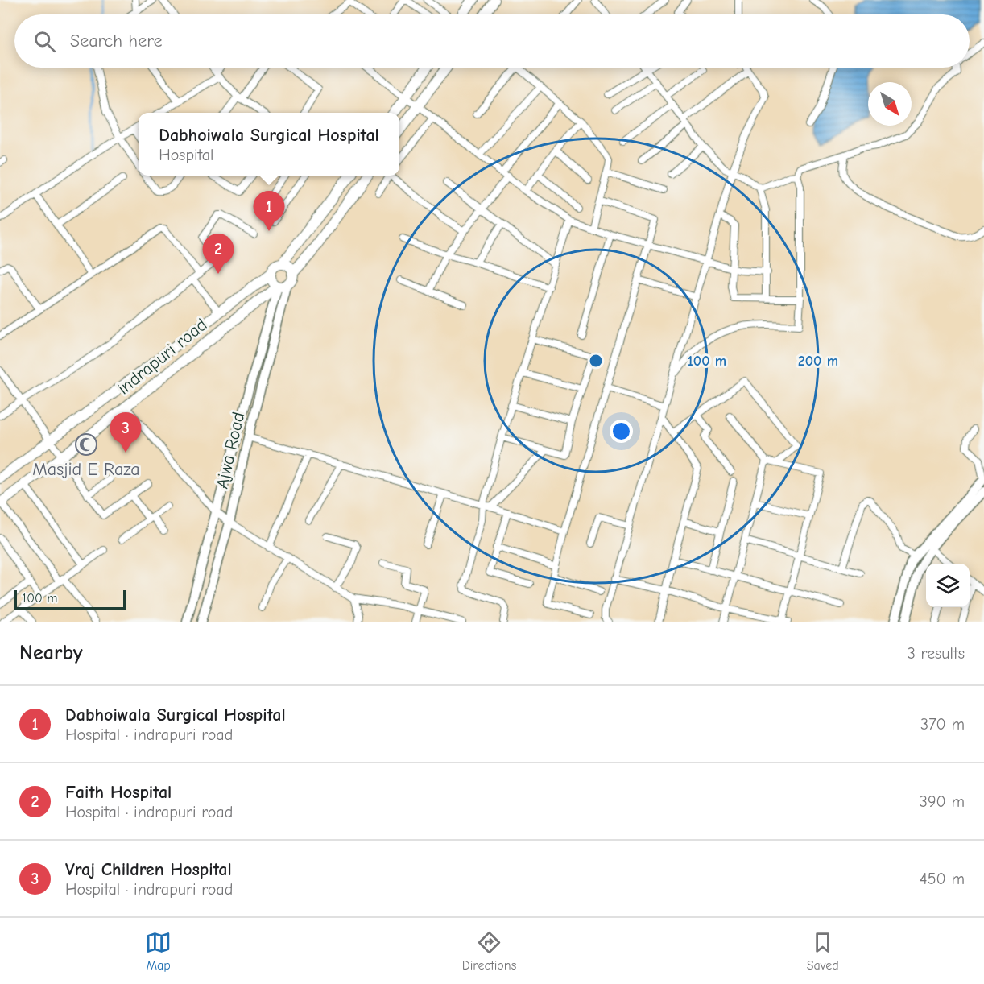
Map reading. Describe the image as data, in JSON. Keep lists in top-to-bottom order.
{
  "streets": {
    "main road": ["indrapuri road", "Ajwa Road"]
  },
  "crossings": [
    ["indrapuri road", "Ajwa Road"]
  ],
  "places": {
    "mosque": ["Masjid E Raza"]
  },
  "scale_bar": "100 m",
  "north": "bottom right",
  "page": {
    "search": "Search here",
    "popup": ["Dabhoiwala Surgical Hospital", "Hospital"],
    "pins": ["1", "2", "3"],
    "scale": "100 m",
    "heading": ["Nearby", "3 results"],
    "list": [
      {
        "mark": "1",
        "name": "Dabhoiwala Surgical Hospital",
        "note": "Hospital · indrapuri road",
        "value": "370 m"
      },
      {
        "mark": "2",
        "name": "Faith Hospital",
        "note": "Hospital · indrapuri road",
        "value": "390 m"
      },
      {
        "mark": "3",
        "name": "Vraj Children Hospital",
        "note": "Hospital · indrapuri road",
        "value": "450 m"
      }
    ],
    "nav": ["Map", "Directions", "Saved"]
  },
  "rings": ["100 m", "200 m"]
}
